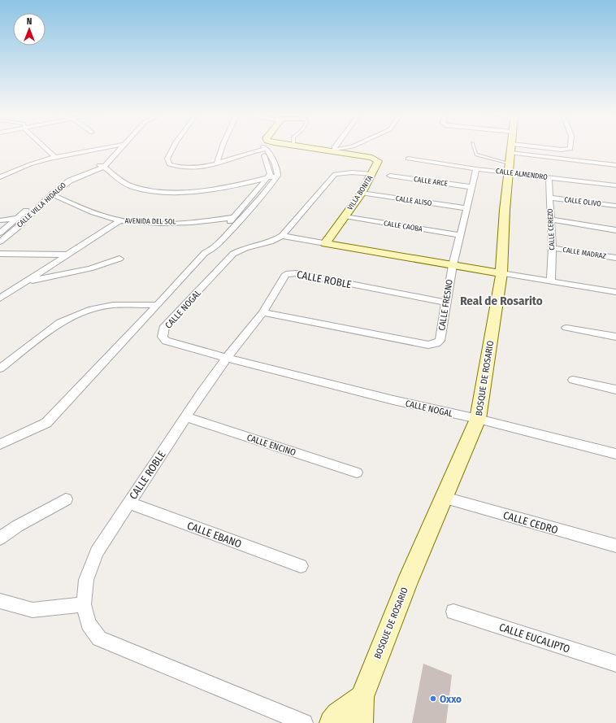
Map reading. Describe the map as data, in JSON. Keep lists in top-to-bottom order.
{
  "streets": {
    "main road": ["VILLA BONITA", "BOSQUE DE ROSARIO"],
    "street": [
      "CALLE ALMENDRO",
      "CALLE ARCE",
      "CALLE ALISO",
      "CALLE OLIVO",
      "CALLE VILLA HIDALGO",
      "AVENIDA DEL SOL",
      "CALLE CAOBA",
      "CALLE CEREZO",
      "CALLE MADRAZ",
      "CALLE ROBLE",
      "CALLE FRESNO",
      "CALLE NOGAL",
      "CALLE ENCINO",
      "CALLE CEDRO",
      "CALLE EBANO",
      "CALLE EUCALIPTO"
    ]
  },
  "crossings": [
    ["CALLE ALMENDRO", "CALLE CEREZO"],
    ["CALLE ALMENDRO", "CALLE FRESNO"],
    ["CALLE ARCE", "CALLE FRESNO"],
    ["VILLA BONITA", "CALLE ALISO"],
    ["VILLA BONITA", "CALLE CAOBA"],
    ["CALLE ALISO", "CALLE FRESNO"],
    ["CALLE OLIVO", "CALLE CEREZO"],
    ["CALLE VILLA HIDALGO", "AVENIDA DEL SOL"],
    ["CALLE CAOBA", "CALLE FRESNO"],
    ["CALLE CEREZO", "CALLE MADRAZ"],
    ["CALLE ROBLE", "CALLE FRESNO"],
    ["CALLE ROBLE", "CALLE NOGAL"],
    ["CALLE ROBLE", "CALLE ENCINO"],
    ["CALLE ROBLE", "CALLE EBANO"],
    ["CALLE NOGAL", "BOSQUE DE ROSARIO"],
    ["BOSQUE DE ROSARIO", "CALLE CEDRO"]
  ],
  "districts": ["Real de Rosarito"],
  "places": ["Oxxo"],
  "north": "top"
}
